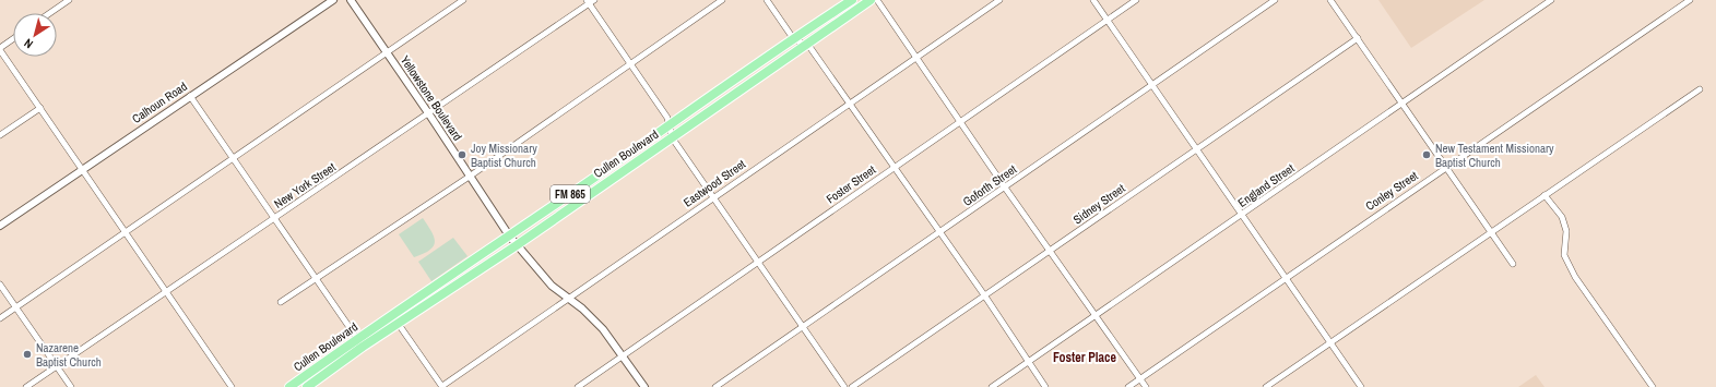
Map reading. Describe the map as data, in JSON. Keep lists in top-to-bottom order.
{
  "streets": {
    "main road": ["Cullen Boulevard", "FM 865"],
    "street": [
      "Yellowstone Boulevard",
      "Calhoun Road",
      "Eastwood Street",
      "Foster Street",
      "New York Street",
      "Goforth Street",
      "England Street",
      "Conley Street",
      "Sidney Street"
    ]
  },
  "crossings": [
    ["Yellowstone Boulevard", "Cullen Boulevard"],
    ["Yellowstone Boulevard", "Eastwood Street"],
    ["Yellowstone Boulevard", "Foster Street"],
    ["Yellowstone Boulevard", "New York Street"]
  ],
  "districts": ["Foster Place"],
  "places": ["Joy Missionary Baptist Church", "New Testament Missionary Baptist Church", "Nazarene Baptist Church"],
  "north": "bottom left"
}
